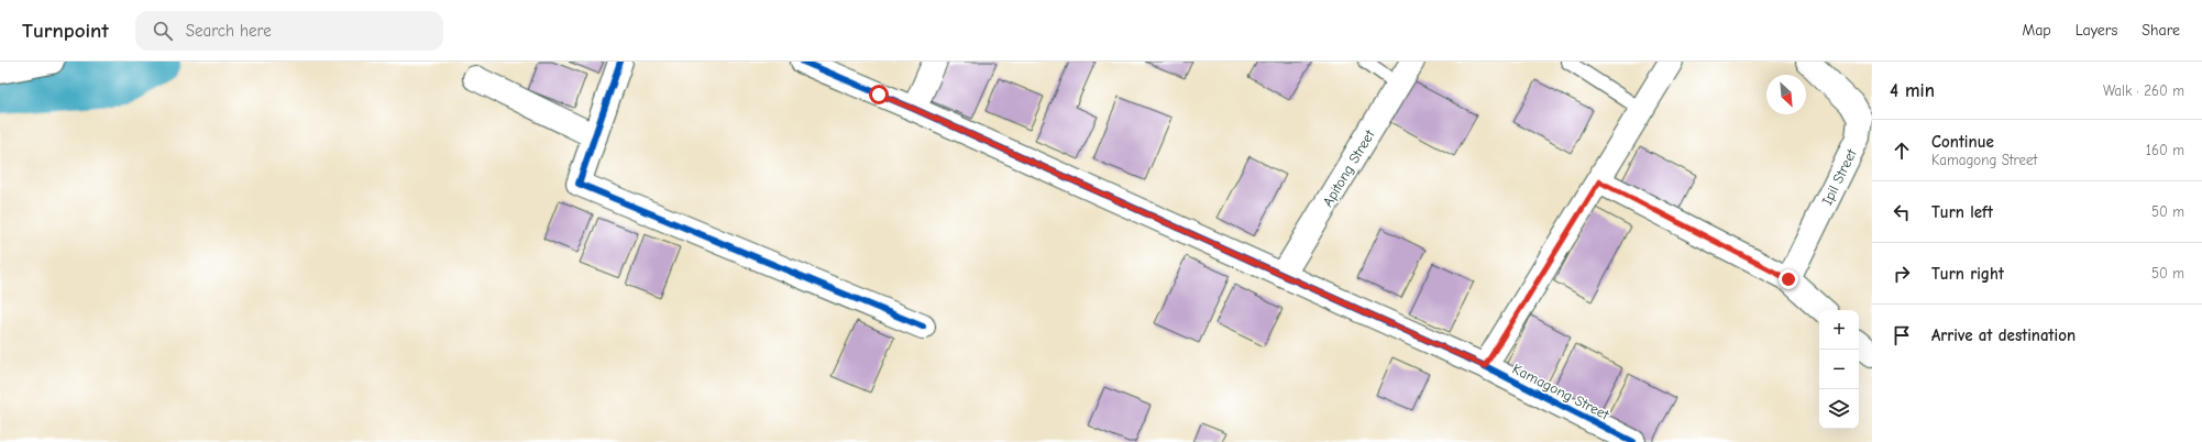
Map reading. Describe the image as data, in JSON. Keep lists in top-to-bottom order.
{
  "streets": {
    "street": ["Apitong Street", "Ipil Street", "Kamagong Street"]
  },
  "crossings": [
    ["Apitong Street", "Kamagong Street"]
  ],
  "north": "bottom right",
  "page": {
    "header": "Turnpoint",
    "search": "Search here",
    "nav": ["Map", "Layers", "Share"],
    "heading": ["4 min", "Walk · 260 m"],
    "list": [
      ["Continue", "Kamagong Street", "160 m"],
      ["Turn left", "50 m"],
      ["Turn right", "50 m"],
      "Arrive at destination"
    ],
    "map_buttons": ["+", "−"]
  }
}
